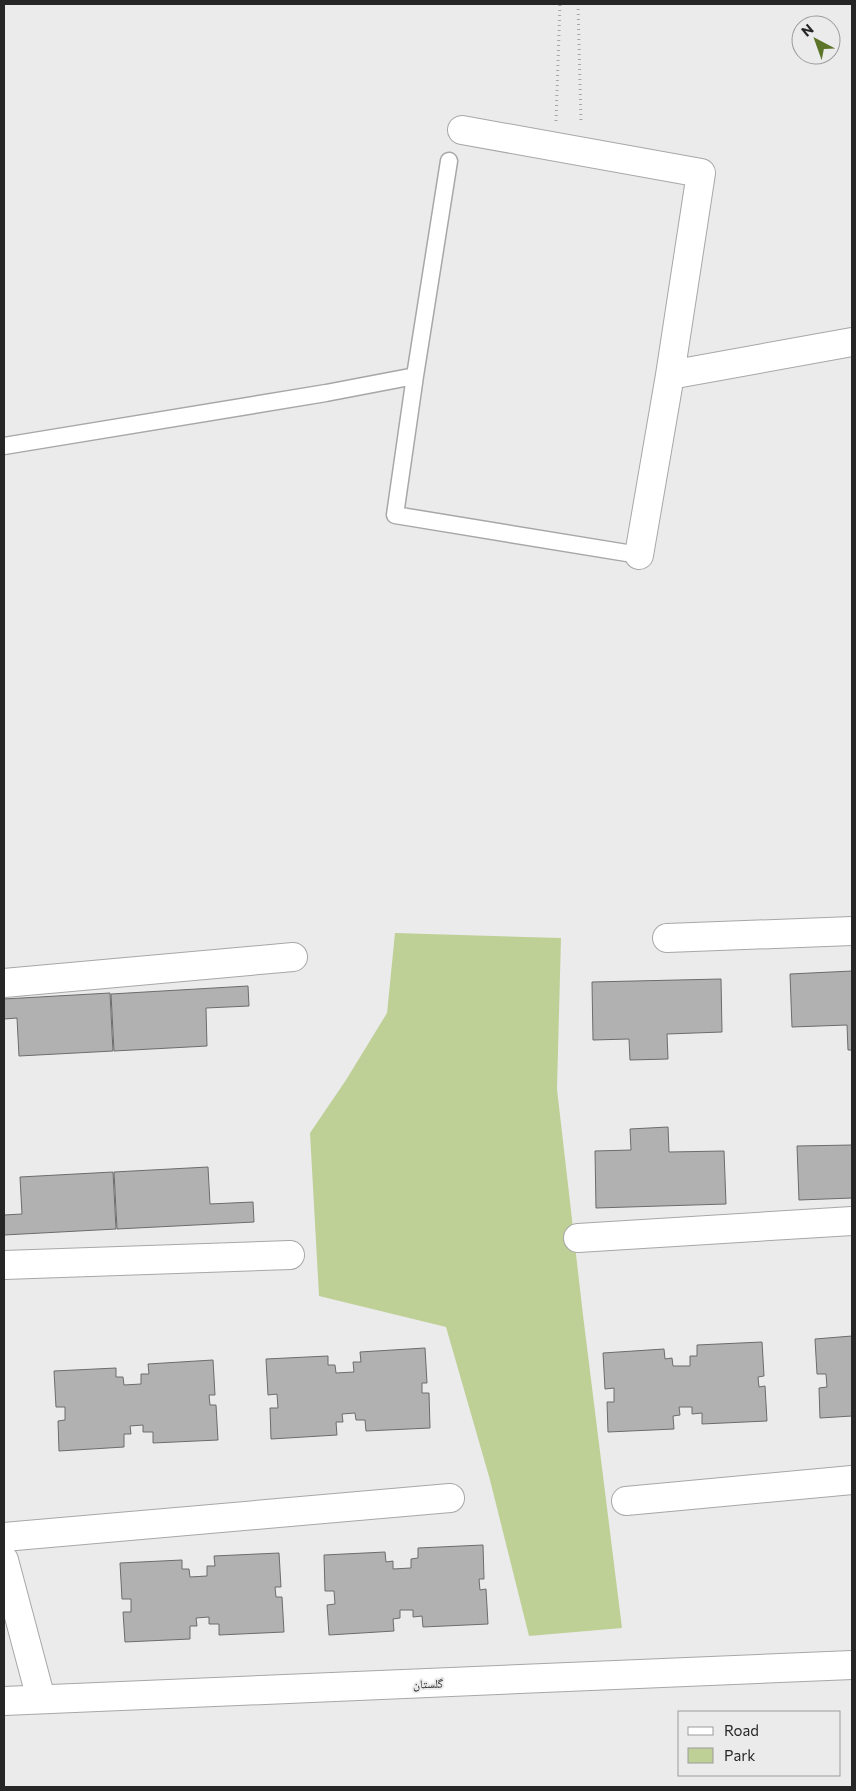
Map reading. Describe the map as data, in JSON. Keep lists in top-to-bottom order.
{
  "streets": {
    "street": ["گلستان"]
  },
  "legend": ["Road", "Park"],
  "north": "top left"
}
